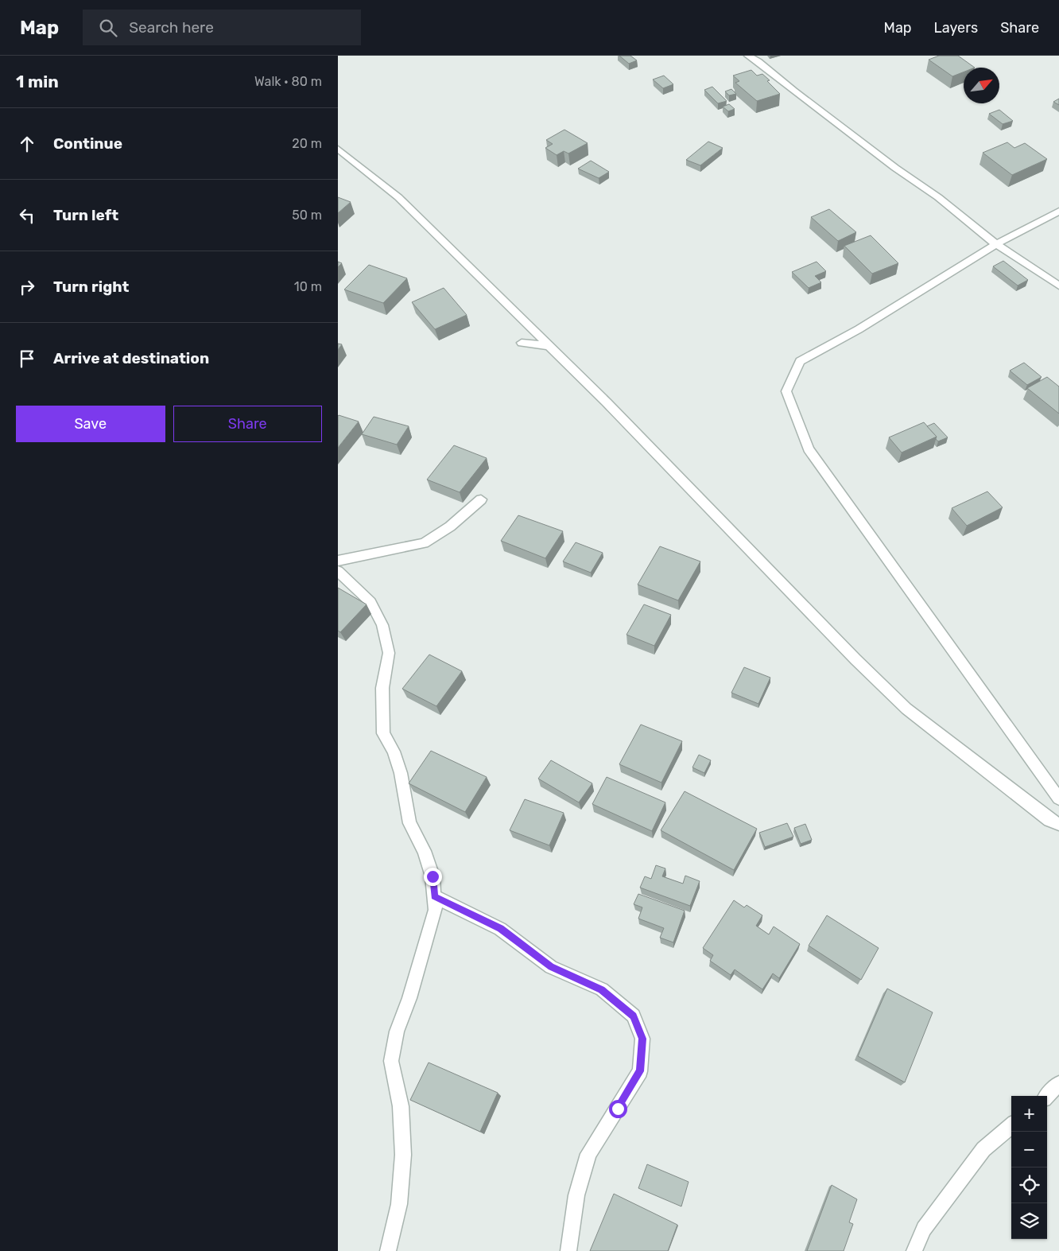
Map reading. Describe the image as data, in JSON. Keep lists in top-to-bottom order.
{
  "north": "top right",
  "page": {
    "header": "Map",
    "search": "Search here",
    "nav": ["Map", "Layers", "Share"],
    "heading": ["1 min", "Walk · 80 m"],
    "list": [
      ["Continue", "20 m"],
      ["Turn left", "50 m"],
      ["Turn right", "10 m"],
      "Arrive at destination"
    ],
    "buttons": ["Save", "Share"],
    "map_buttons": ["+", "−"]
  }
}
